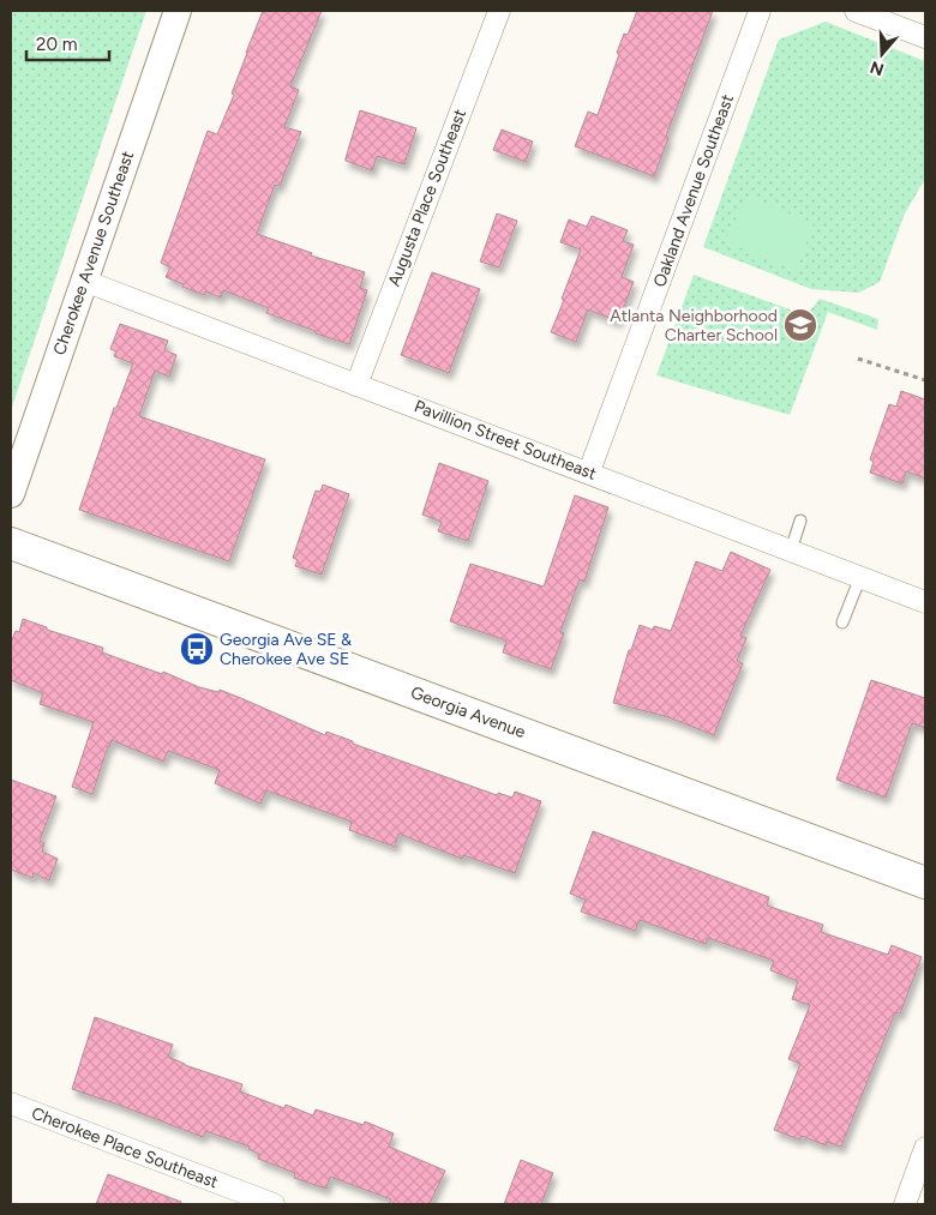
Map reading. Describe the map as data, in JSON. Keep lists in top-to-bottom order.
{
  "streets": {
    "main road": ["Georgia Avenue"],
    "street": [
      "Oakland Avenue Southeast",
      "Augusta Place Southeast",
      "Cherokee Avenue Southeast",
      "Pavillion Street Southeast",
      "Cherokee Place Southeast"
    ]
  },
  "crossings": [
    ["Oakland Avenue Southeast", "Pavillion Street Southeast"],
    ["Augusta Place Southeast", "Pavillion Street Southeast"],
    ["Cherokee Avenue Southeast", "Pavillion Street Southeast"]
  ],
  "places": {
    "school or university": ["Atlanta Neighborhood Charter School"],
    "bus stop": ["Georgia Ave SE & Cherokee Ave SE"]
  },
  "scale_bar": "20 m",
  "north": "bottom"
}
